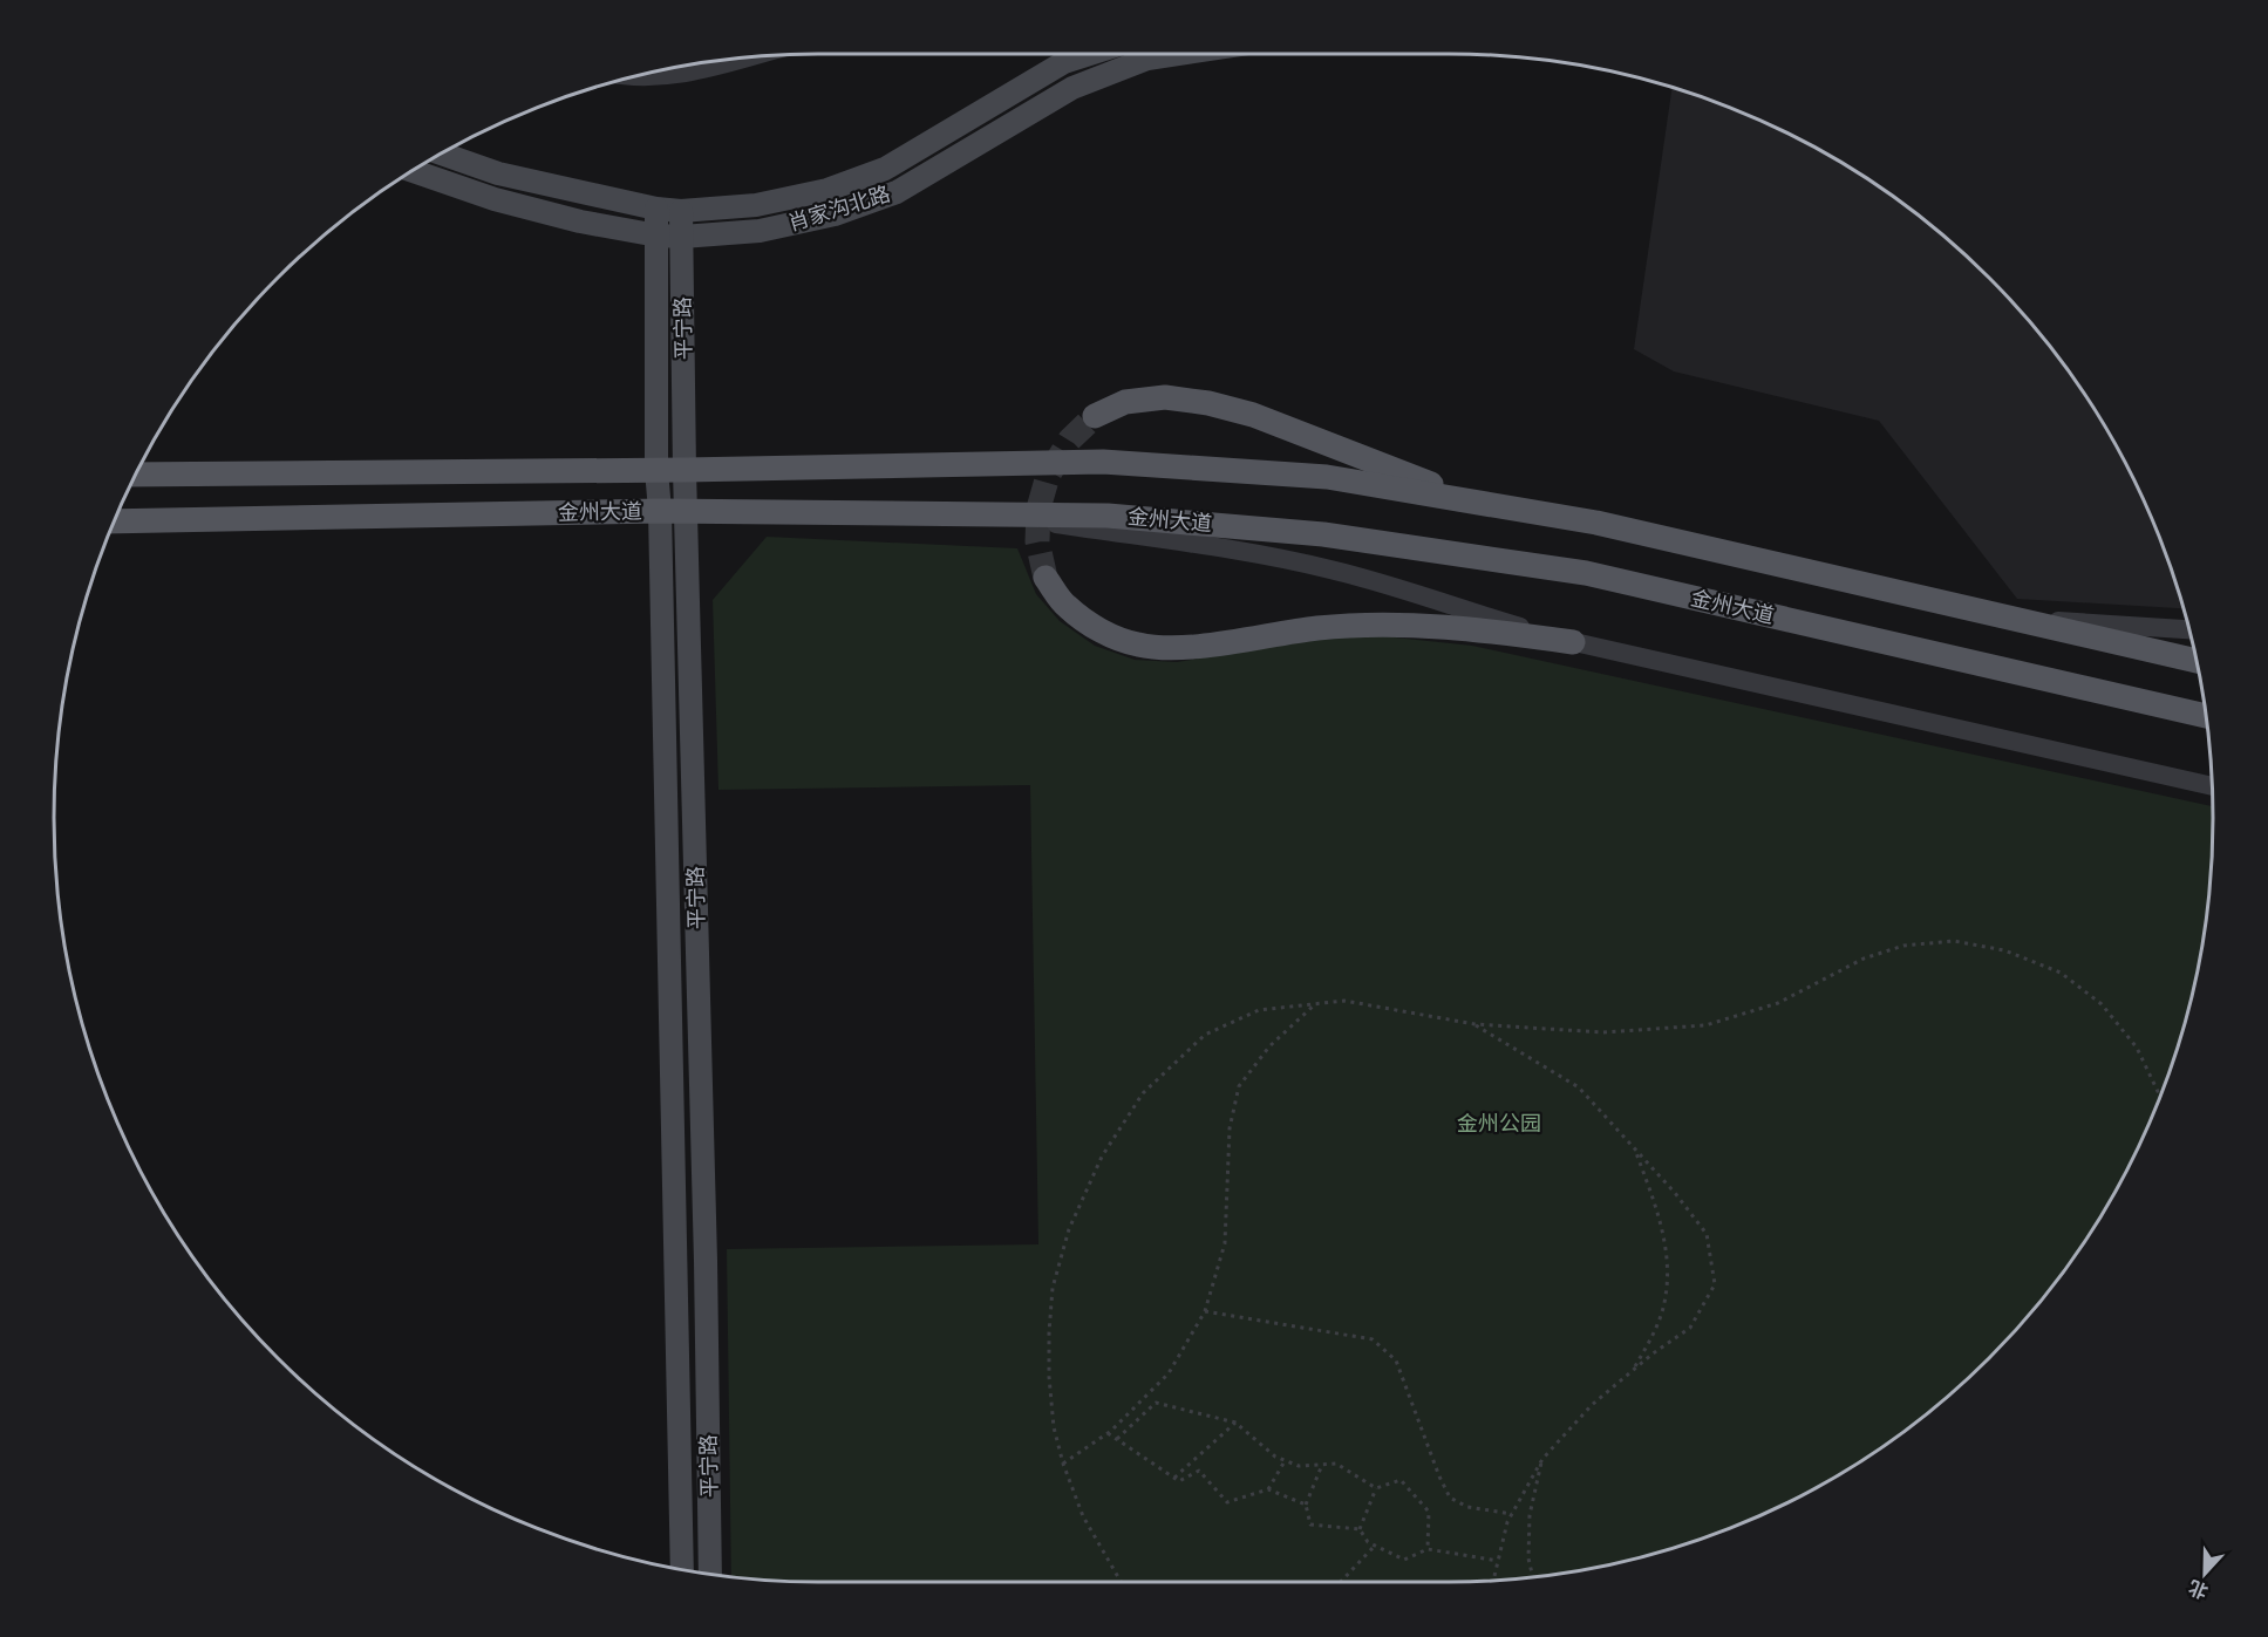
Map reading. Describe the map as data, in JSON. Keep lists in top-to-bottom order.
{
  "streets": {
    "main road": ["肖家沟北路", "平宁路", "金州大道"]
  },
  "crossings": [
    ["肖家沟北路", "平宁路"],
    ["平宁路", "金州大道"]
  ],
  "parks": ["金州公园"],
  "north": "bottom"
}
